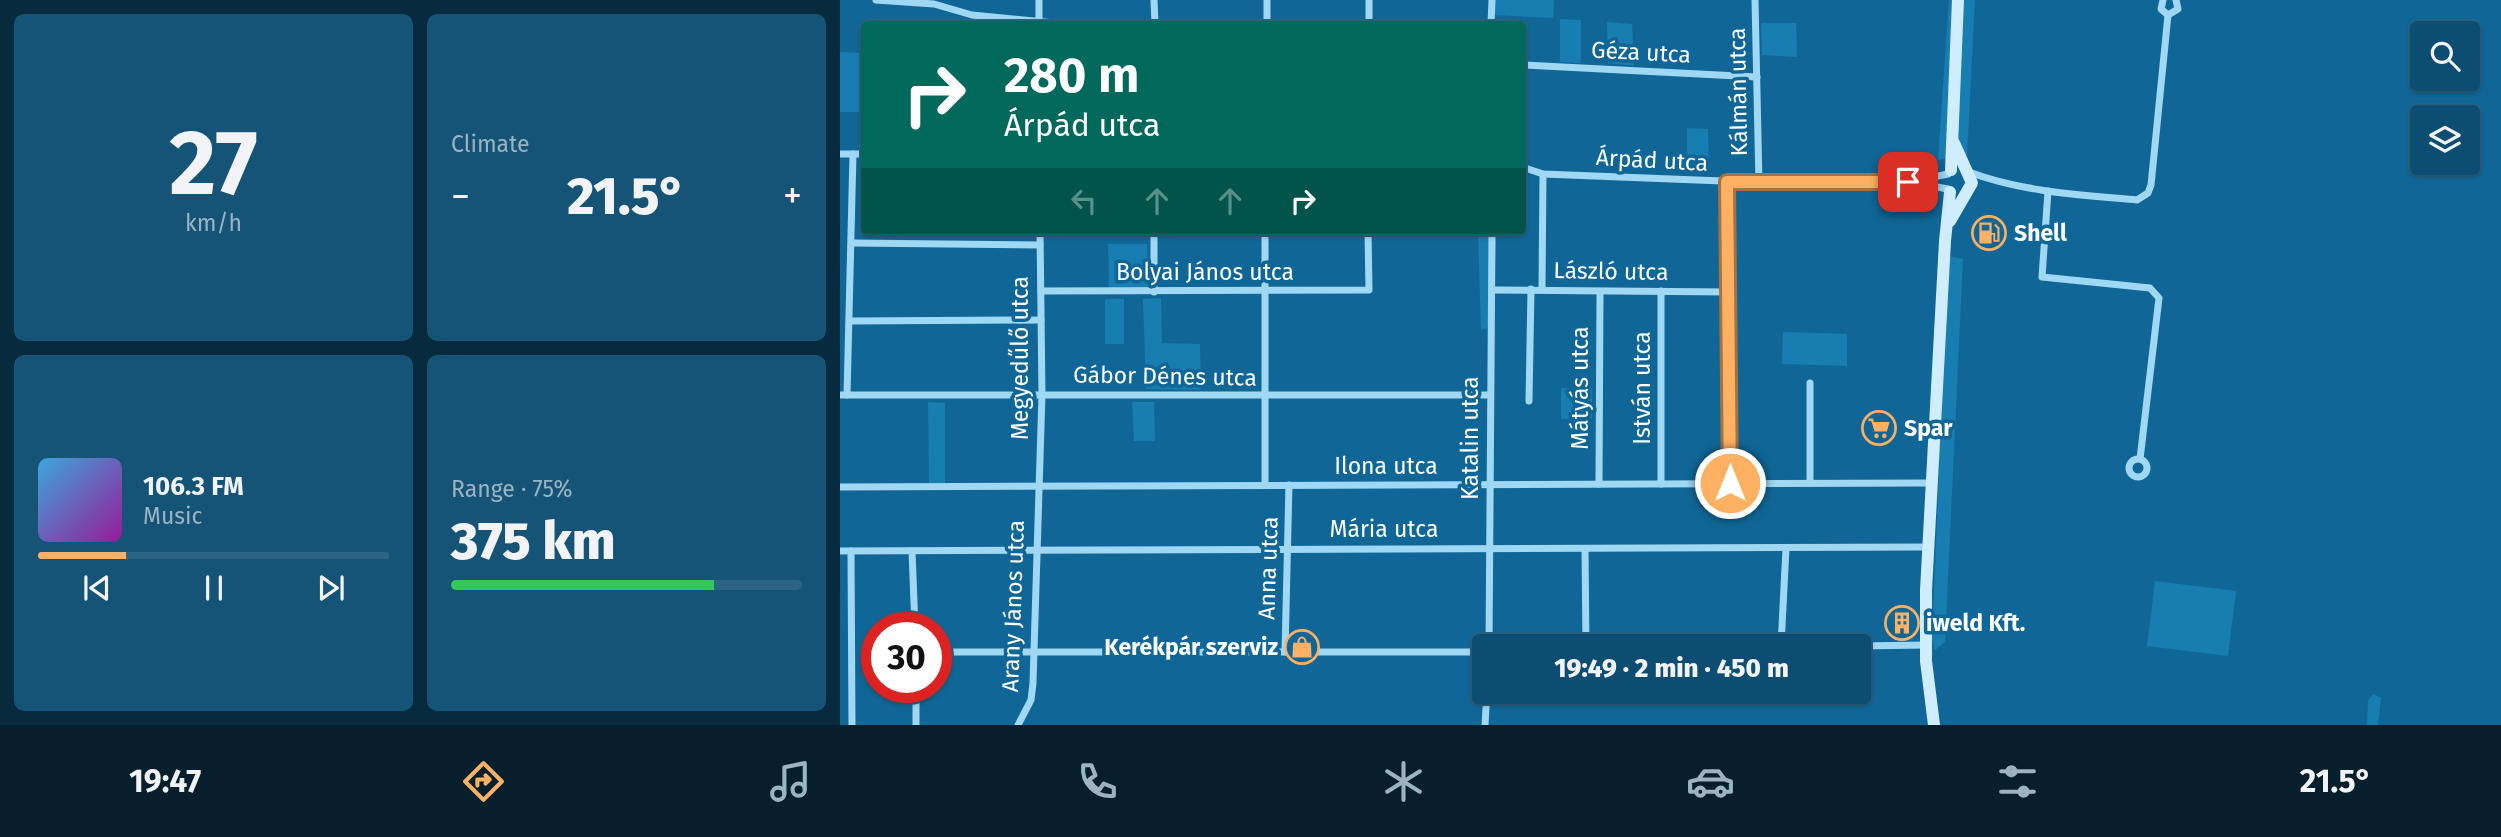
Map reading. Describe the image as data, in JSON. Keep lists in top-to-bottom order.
{
  "streets": {
    "street": [
      "Géza utca",
      "Kálmán utca",
      "Árpád utca",
      "László utca",
      "Bolyai János utca",
      "Megyedűlő utca",
      "Gábor Dénes utca",
      "Mátyás utca",
      "István utca",
      "Katalin utca",
      "Ilona utca",
      "Mária utca",
      "Anna utca",
      "Arany János utca"
    ]
  },
  "crossings": [
    ["Géza utca", "Kálmán utca"],
    ["Kálmán utca", "Árpád utca"],
    ["László utca", "Mátyás utca"],
    ["László utca", "István utca"],
    ["László utca", "Katalin utca"],
    ["Bolyai János utca", "Megyedűlő utca"],
    ["Megyedűlő utca", "Gábor Dénes utca"],
    ["Megyedűlő utca", "Ilona utca"],
    ["Megyedűlő utca", "Arany János utca"],
    ["Gábor Dénes utca", "Katalin utca"],
    ["Mátyás utca", "Ilona utca"],
    ["István utca", "Ilona utca"],
    ["Katalin utca", "Ilona utca"],
    ["Katalin utca", "Mária utca"],
    ["Ilona utca", "Anna utca"],
    ["Ilona utca", "Arany János utca"],
    ["Mária utca", "Anna utca"],
    ["Mária utca", "Arany János utca"]
  ],
  "places": {
    "fuel station": ["Shell"],
    "supermarket": ["Spar"],
    "building": ["iweld Kft."],
    "shop": ["Kerékpár szerviz"]
  },
  "page": {
    "tile": [
      ["27", "km/h"],
      "Climate",
      ["Range · 75%", "375 km"]
    ],
    "turn": ["280 m", "Árpád utca"],
    "heat": ["−", "21.5°", "+"],
    "song": ["106.3 FM", "Music"],
    "limit": "30",
    "trip": "19:49 · 2 min · 450 m",
    "tabs": ["19:47", "21.5°"]
  }
}
